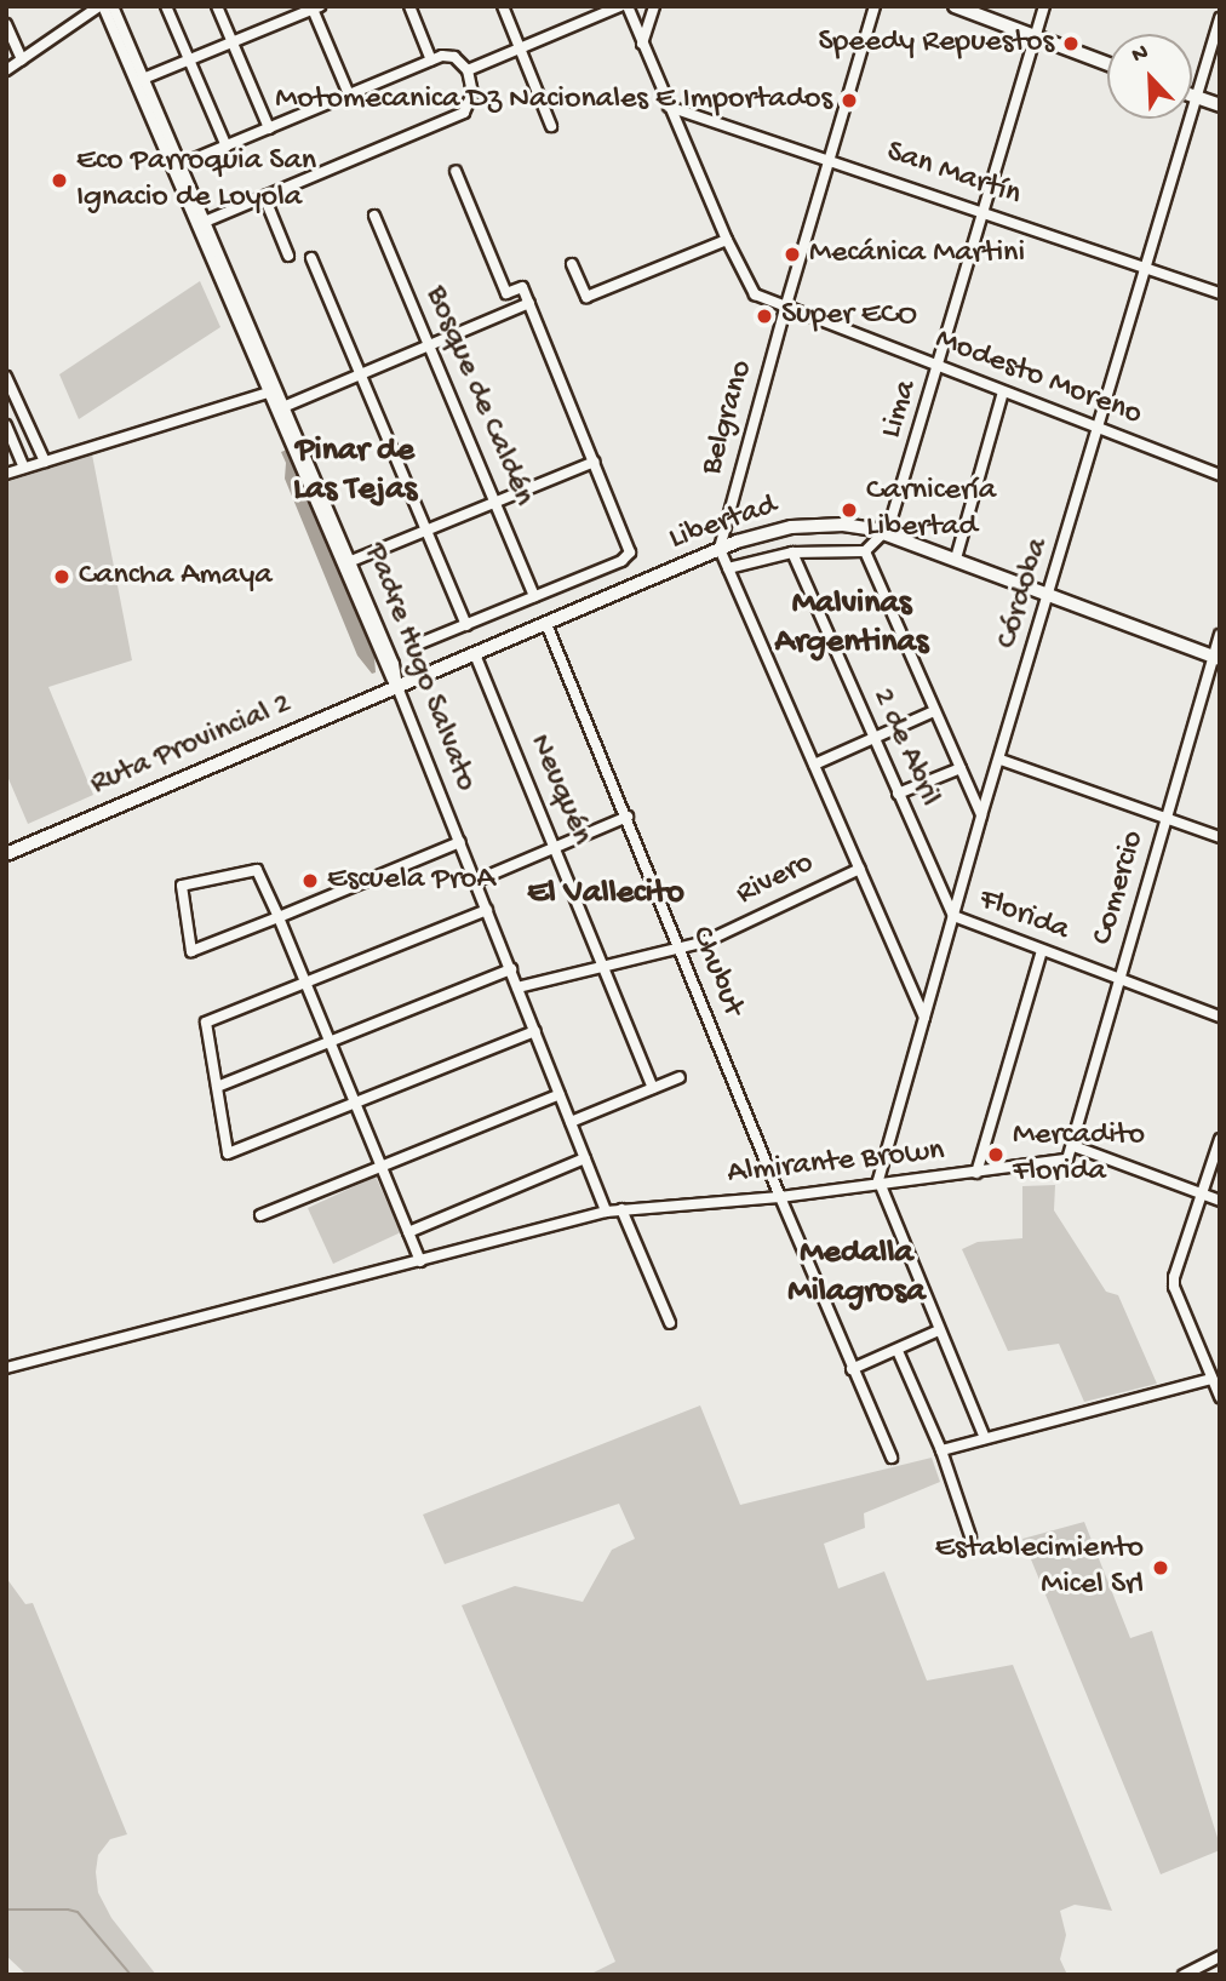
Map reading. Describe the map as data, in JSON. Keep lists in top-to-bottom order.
{
  "streets": {
    "main road": ["Libertad", "Ruta Provincial 2"],
    "street": [
      "San Martín",
      "Modesto Moreno",
      "Bosque de Caldén",
      "Lima",
      "Belgrano",
      "Córdoba",
      "Padre Hugo Salvato",
      "2 de Abril",
      "Neuquén",
      "Rivero",
      "Comercio",
      "Florida",
      "Chubut",
      "Almirante Brown"
    ]
  },
  "crossings": [
    ["San Martín", "Modesto Moreno"],
    ["San Martín", "Lima"],
    ["San Martín", "Belgrano"],
    ["San Martín", "Córdoba"],
    ["Modesto Moreno", "Lima"],
    ["Modesto Moreno", "Belgrano"],
    ["Modesto Moreno", "Córdoba"],
    ["Lima", "Libertad"],
    ["Belgrano", "Libertad"],
    ["Libertad", "Córdoba"],
    ["Libertad", "Padre Hugo Salvato"],
    ["Libertad", "Ruta Provincial 2"],
    ["Libertad", "Neuquén"],
    ["Libertad", "Comercio"],
    ["Libertad", "Chubut"],
    ["Córdoba", "2 de Abril"],
    ["Córdoba", "Florida"],
    ["Córdoba", "Almirante Brown"],
    ["Padre Hugo Salvato", "Ruta Provincial 2"],
    ["Padre Hugo Salvato", "Rivero"],
    ["Padre Hugo Salvato", "Almirante Brown"],
    ["2 de Abril", "Florida"],
    ["Neuquén", "Rivero"],
    ["Rivero", "Chubut"],
    ["Comercio", "Florida"],
    ["Comercio", "Almirante Brown"],
    ["Chubut", "Almirante Brown"]
  ],
  "districts": [
    "Pinar de Las Tejas",
    "Malvinas Argentinas",
    "El Vallecito",
    "Medalla Milagrosa"
  ],
  "places": [
    "Speedy Repuestos",
    "Motomecanica Dz Nacionales E Importados",
    "Eco Parroquia San Ignacio de Loyola",
    "Mecánica Martini",
    "Super ECO",
    "Carnicería Libertad",
    "Cancha Amaya",
    "Escuela ProA",
    "Mercadito Florida",
    "Establecimiento Micel Srl"
  ],
  "north": "top left"
}
